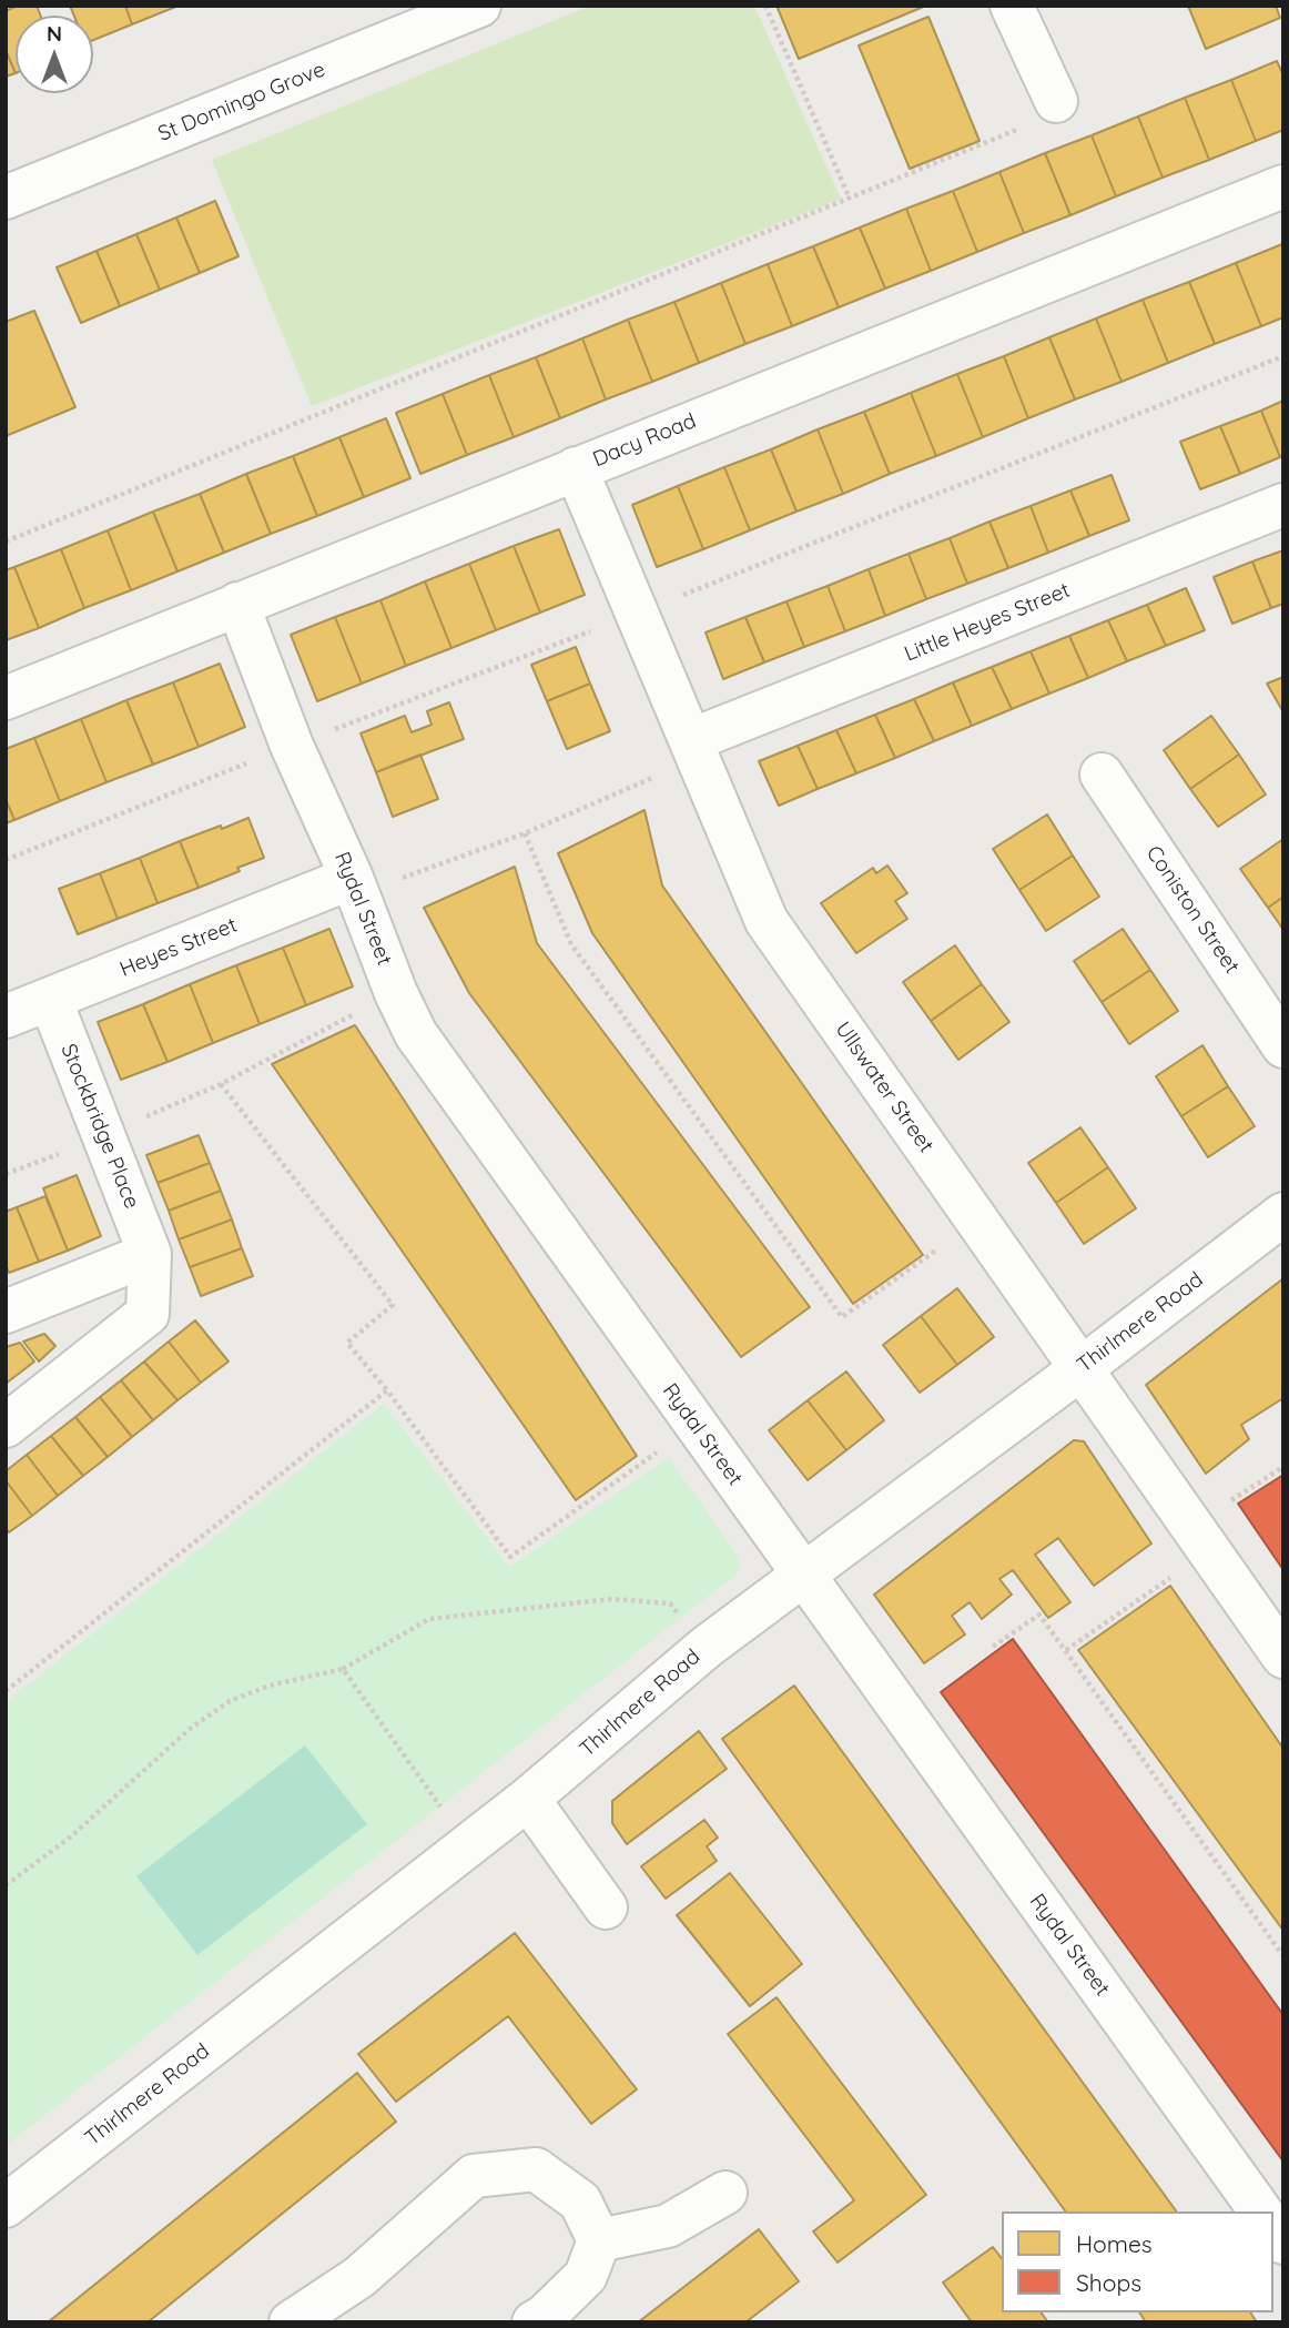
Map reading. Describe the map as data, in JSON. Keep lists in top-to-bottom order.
{
  "streets": {
    "street": [
      "St Domingo Grove",
      "Dacy Road",
      "Little Heyes Street",
      "Rydal Street",
      "Coniston Street",
      "Heyes Street",
      "Ullswater Street",
      "Stockbridge Place",
      "Thirlmere Road"
    ]
  },
  "crossings": [
    ["Dacy Road", "Rydal Street"],
    ["Dacy Road", "Ullswater Street"],
    ["Little Heyes Street", "Ullswater Street"],
    ["Rydal Street", "Heyes Street"],
    ["Rydal Street", "Thirlmere Road"],
    ["Heyes Street", "Stockbridge Place"],
    ["Ullswater Street", "Thirlmere Road"]
  ],
  "legend": ["Homes", "Shops"],
  "north": "top"
}
